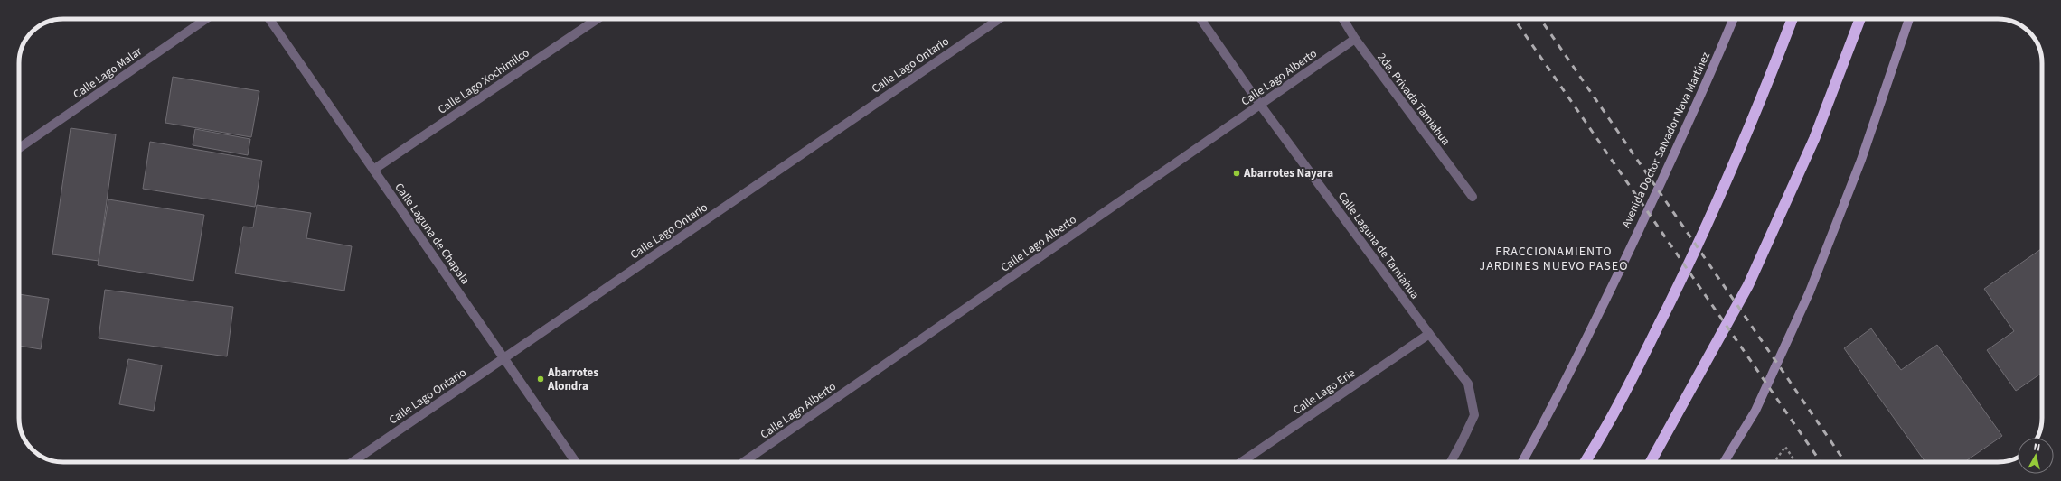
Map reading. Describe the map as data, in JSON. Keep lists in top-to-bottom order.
{
  "streets": {
    "main road": ["Avenida Doctor Salvador Nava Martínez"],
    "street": [
      "Calle Lago Ontario",
      "Calle Lago Malar",
      "Calle Lago Alberto",
      "Calle Lago Xochimilco",
      "2da. Privada Tamiahua",
      "Calle Laguna de Chapala",
      "Calle Laguna de Tamiahua",
      "Calle Lago Erie"
    ]
  },
  "crossings": [
    ["Calle Lago Ontario", "Calle Laguna de Chapala"],
    ["Calle Lago Alberto", "2da. Privada Tamiahua"],
    ["Calle Lago Alberto", "Calle Laguna de Tamiahua"],
    ["Calle Lago Xochimilco", "Calle Laguna de Chapala"],
    ["Calle Laguna de Tamiahua", "Calle Lago Erie"]
  ],
  "districts": ["FRACCIONAMIENTO JARDINES NUEVO PASEO"],
  "places": ["Abarrotes Nayara", "Abarrotes Alondra"],
  "north": "top"
}
